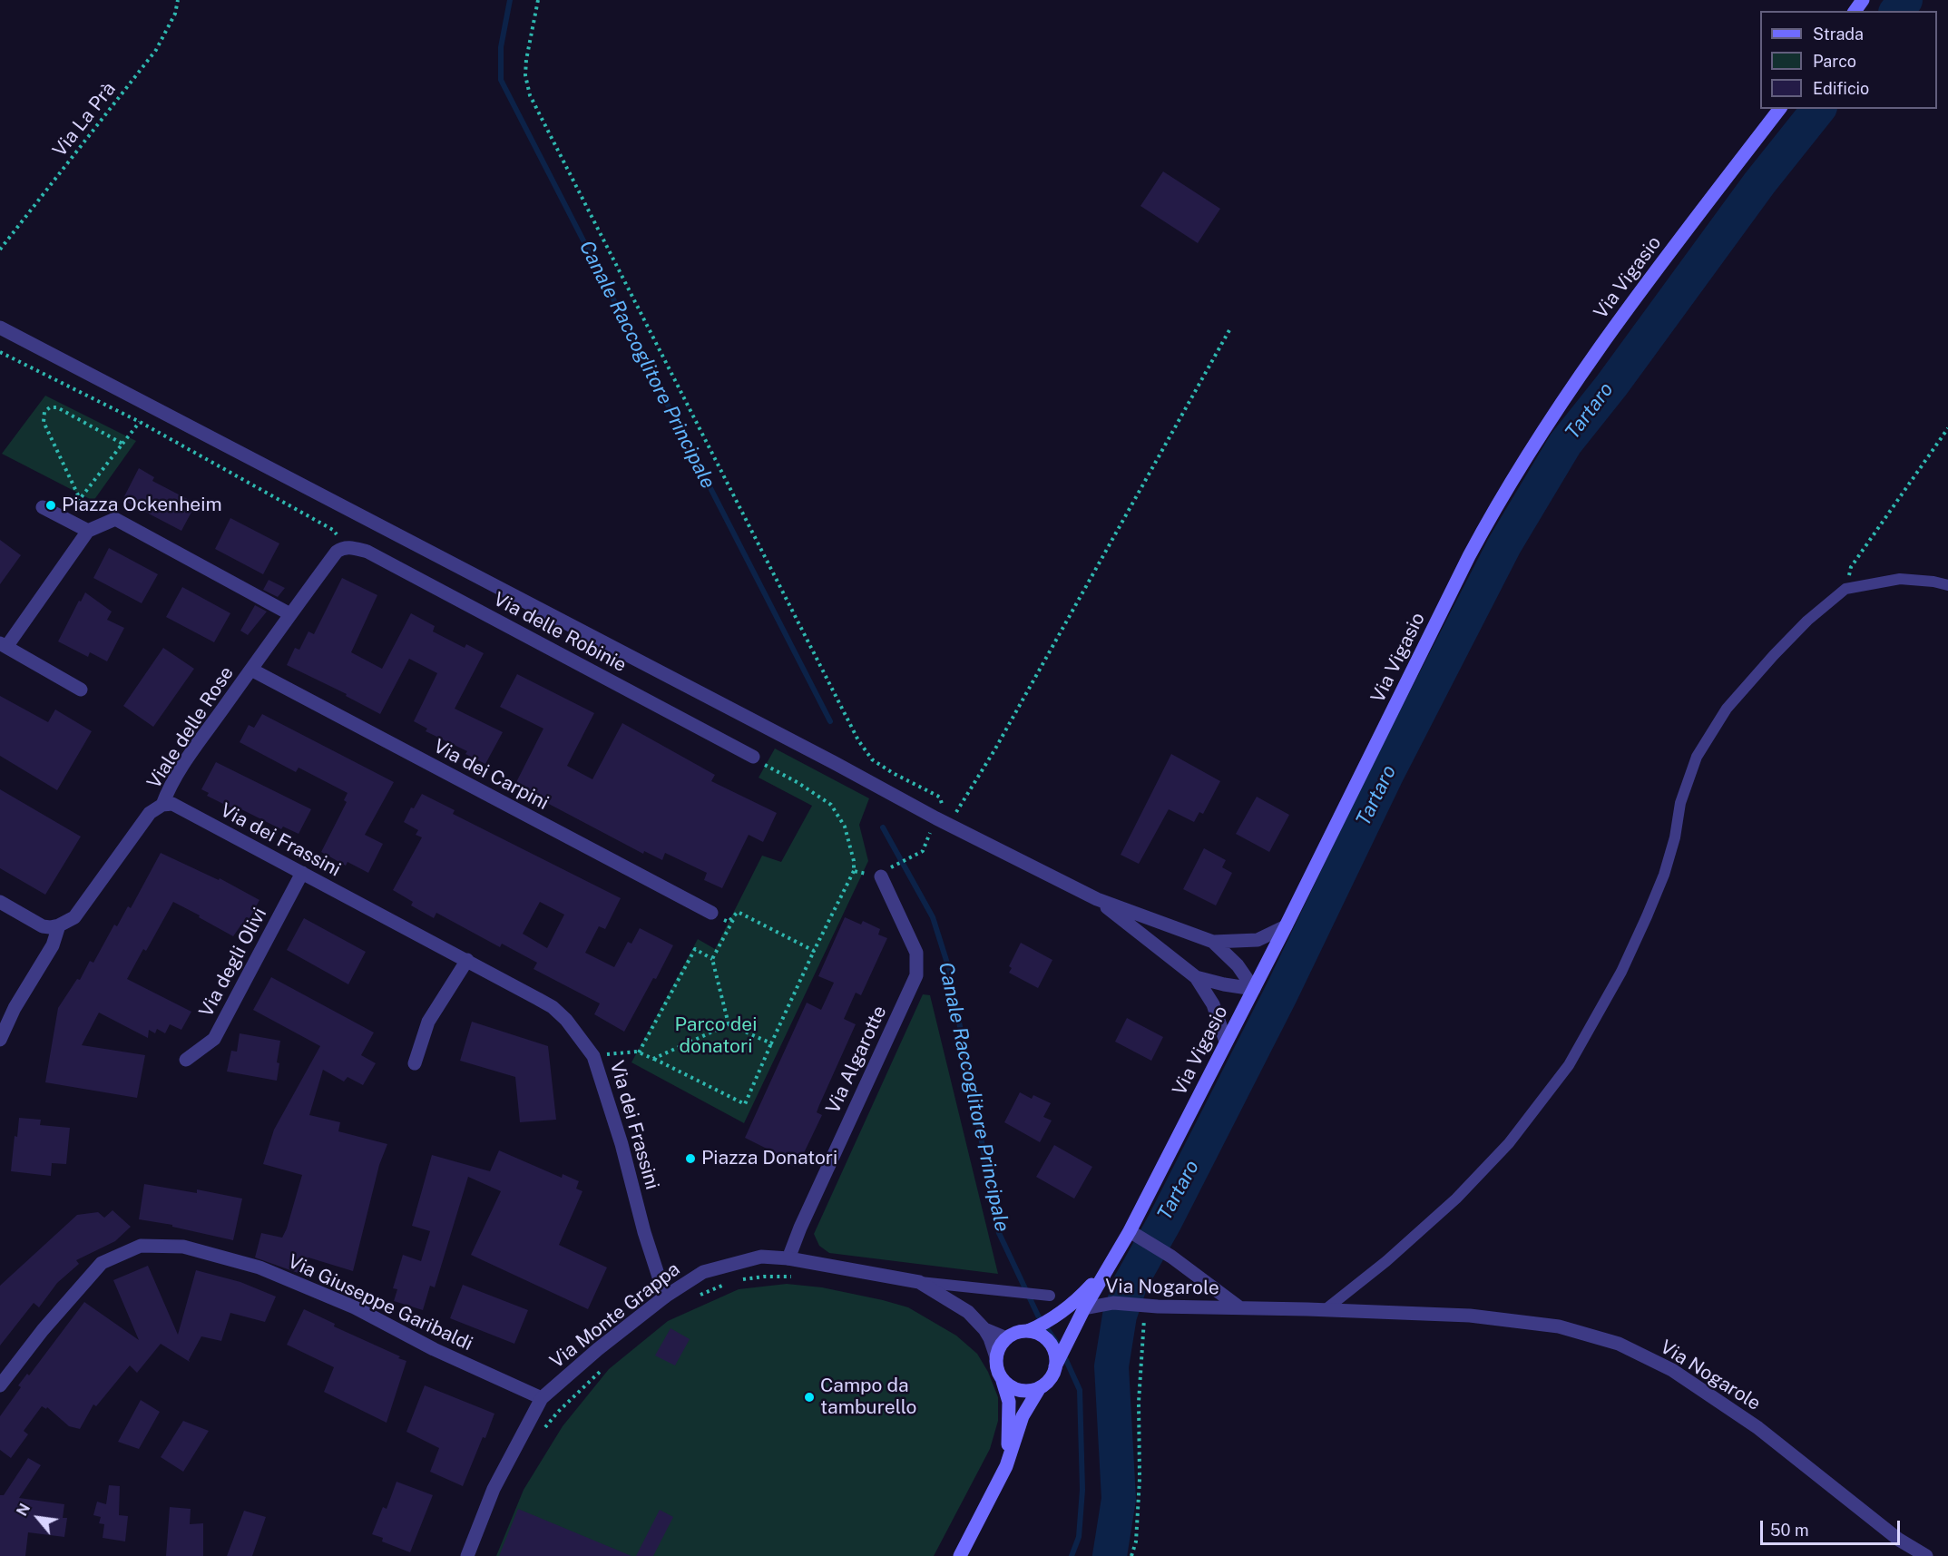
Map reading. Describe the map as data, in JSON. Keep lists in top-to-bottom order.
{
  "streets": {
    "main road": ["Via Vigasio"],
    "street": [
      "Via delle Robinie",
      "Viale delle Rose",
      "Via dei Carpini",
      "Via dei Frassini",
      "Via degli Olivi",
      "Via Algarotte",
      "Via Nogarole",
      "Via Giuseppe Garibaldi",
      "Via Monte Grappa"
    ],
    "path": ["Via La Prà"]
  },
  "crossings": [
    ["Via Vigasio", "Via Nogarole"],
    ["Via Vigasio", "Via Monte Grappa"],
    ["Via delle Robinie", "Viale delle Rose"],
    ["Viale delle Rose", "Via dei Carpini"],
    ["Viale delle Rose", "Via dei Frassini"],
    ["Via dei Frassini", "Via degli Olivi"],
    ["Via dei Frassini", "Via Monte Grappa"],
    ["Via Algarotte", "Via Monte Grappa"],
    ["Via Giuseppe Garibaldi", "Via Monte Grappa"]
  ],
  "water": ["Canale Raccoglitore Principale", "Tartaro"],
  "parks": ["Parco dei donatori"],
  "places": ["Piazza Ockenheim", "Piazza Donatori", "Campo da tamburello"],
  "legend": ["Strada", "Parco", "Edificio"],
  "scale_bar": "50 m",
  "north": "top left"
}
